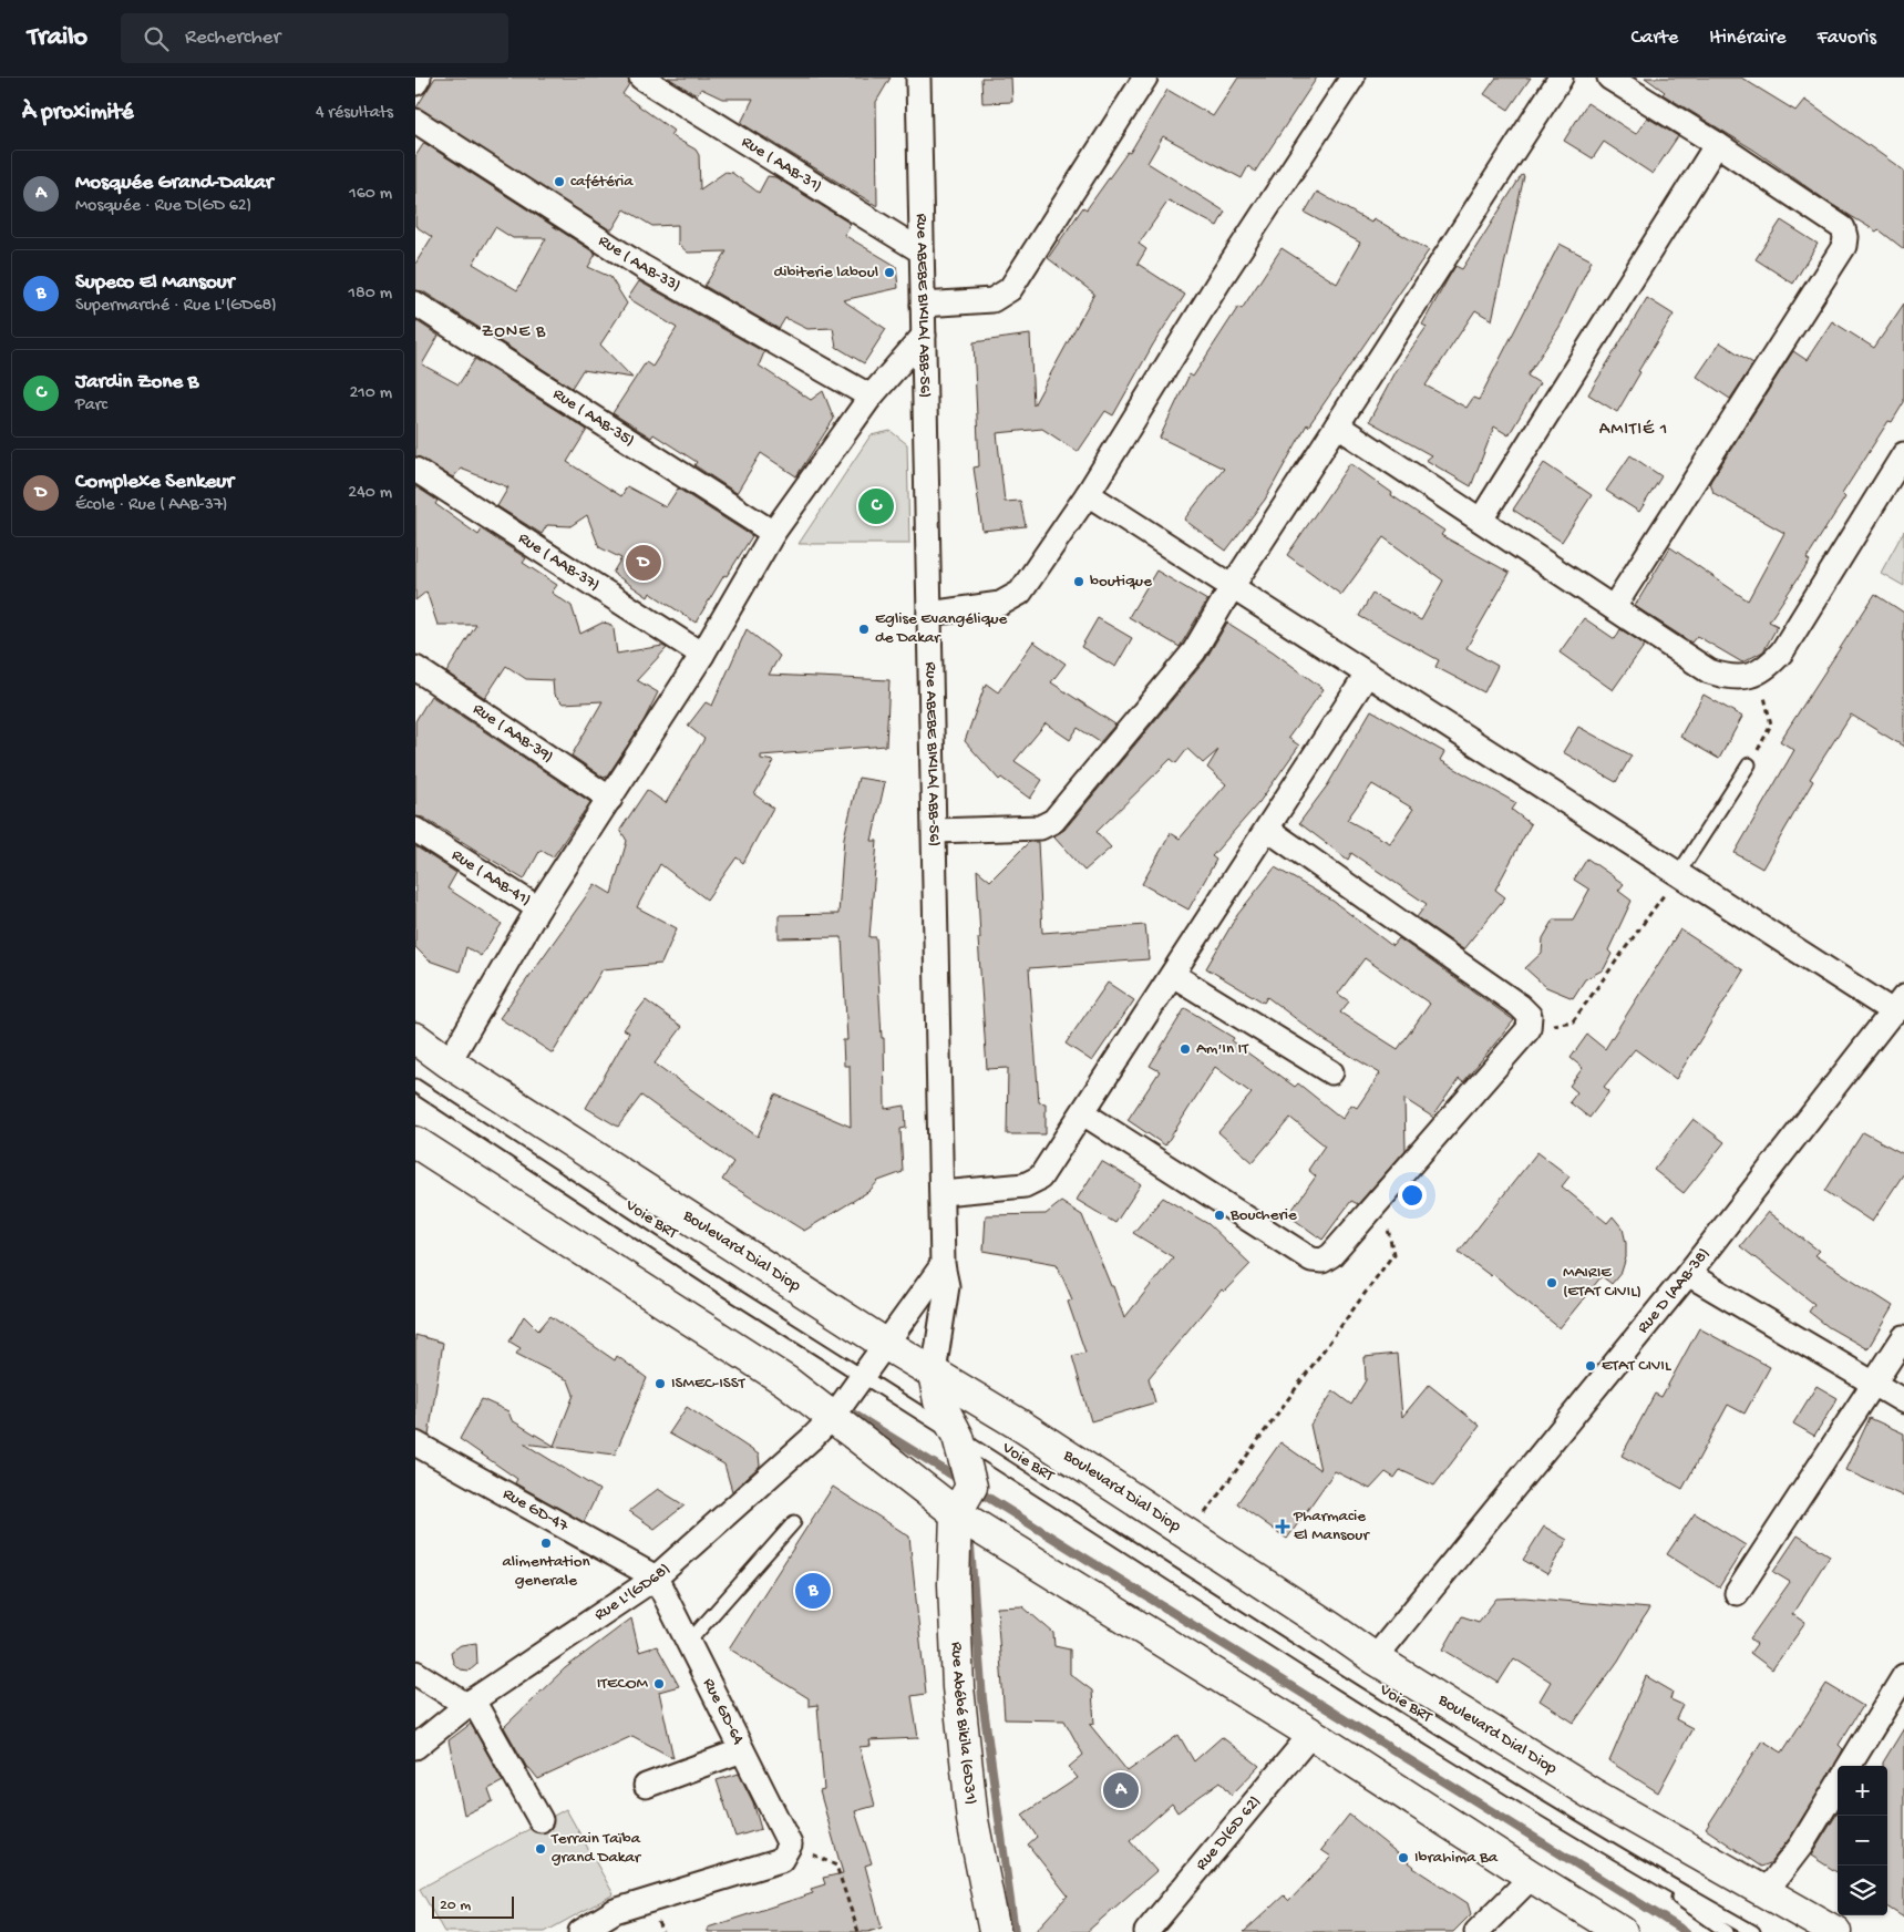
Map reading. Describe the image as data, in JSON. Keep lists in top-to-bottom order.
{
  "streets": {
    "main road": ["Boulevard Dial Diop", "Rue Abébé Bikila (GD31)"],
    "street": [
      "Rue ( AAB-31)",
      "Rue ( AAB-33)",
      "Rue ABEBE BIKILA( ABB-56)",
      "Rue ( AAB-35)",
      "Rue ( AAB-37)",
      "Rue ( AAB-39)",
      "Rue ( AAB-41)",
      "Rue D (AAB-38)",
      "Rue GD-47",
      "Rue L'(GD68)",
      "Rue GD-64",
      "Rue D(GD 62)"
    ],
    "lane": ["Voie BRT"]
  },
  "crossings": [
    ["Rue ( AAB-31)", "Rue ABEBE BIKILA( ABB-56)"],
    ["Rue ABEBE BIKILA( ABB-56)", "Boulevard Dial Diop"],
    ["Boulevard Dial Diop", "Rue D (AAB-38)"],
    ["Rue GD-47", "Rue L'(GD68)"],
    ["Rue GD-47", "Rue GD-64"],
    ["Rue L'(GD68)", "Rue GD-64"]
  ],
  "districts": ["ZONE B", "AMITIÉ 1"],
  "places": {
    "other": [
      "cafétéria",
      "dibiterie laboul",
      "boutique",
      "Eglise Evangélique de Dakar",
      "Am'In IT",
      "Boucherie",
      "MAIRIE (ETAT CIVIL)",
      "ETAT CIVIL",
      "ISMEC-ISST",
      "alimentation generale",
      "ITECOM",
      "Terrain Taïba grand Dakar",
      "Ibrahima Ba"
    ],
    "health": ["Pharmacie El Mansour"]
  },
  "scale_bar": "20 m",
  "page": {
    "header": "Trailo",
    "search": "Rechercher",
    "nav": ["Carte", "Itinéraire", "Favoris"],
    "heading": ["À proximité", "4 résultats"],
    "list": [
      {
        "mark": "A",
        "name": "Mosquée Grand-Dakar",
        "note": "Mosquée · Rue D(GD 62)",
        "value": "160 m"
      },
      {
        "mark": "B",
        "name": "Supeco El Mansour",
        "note": "Supermarché · Rue L'(GD68)",
        "value": "180 m"
      },
      {
        "mark": "C",
        "name": "Jardin Zone B",
        "note": "Parc",
        "value": "210 m"
      },
      {
        "mark": "D",
        "name": "Complexe Senkeur",
        "note": "École · Rue ( AAB-37)",
        "value": "240 m"
      }
    ],
    "pins": [
      "C",
      "D",
      "B",
      "A"
    ],
    "map_buttons": ["+", "−"],
    "scale": "20 m"
  }
}
